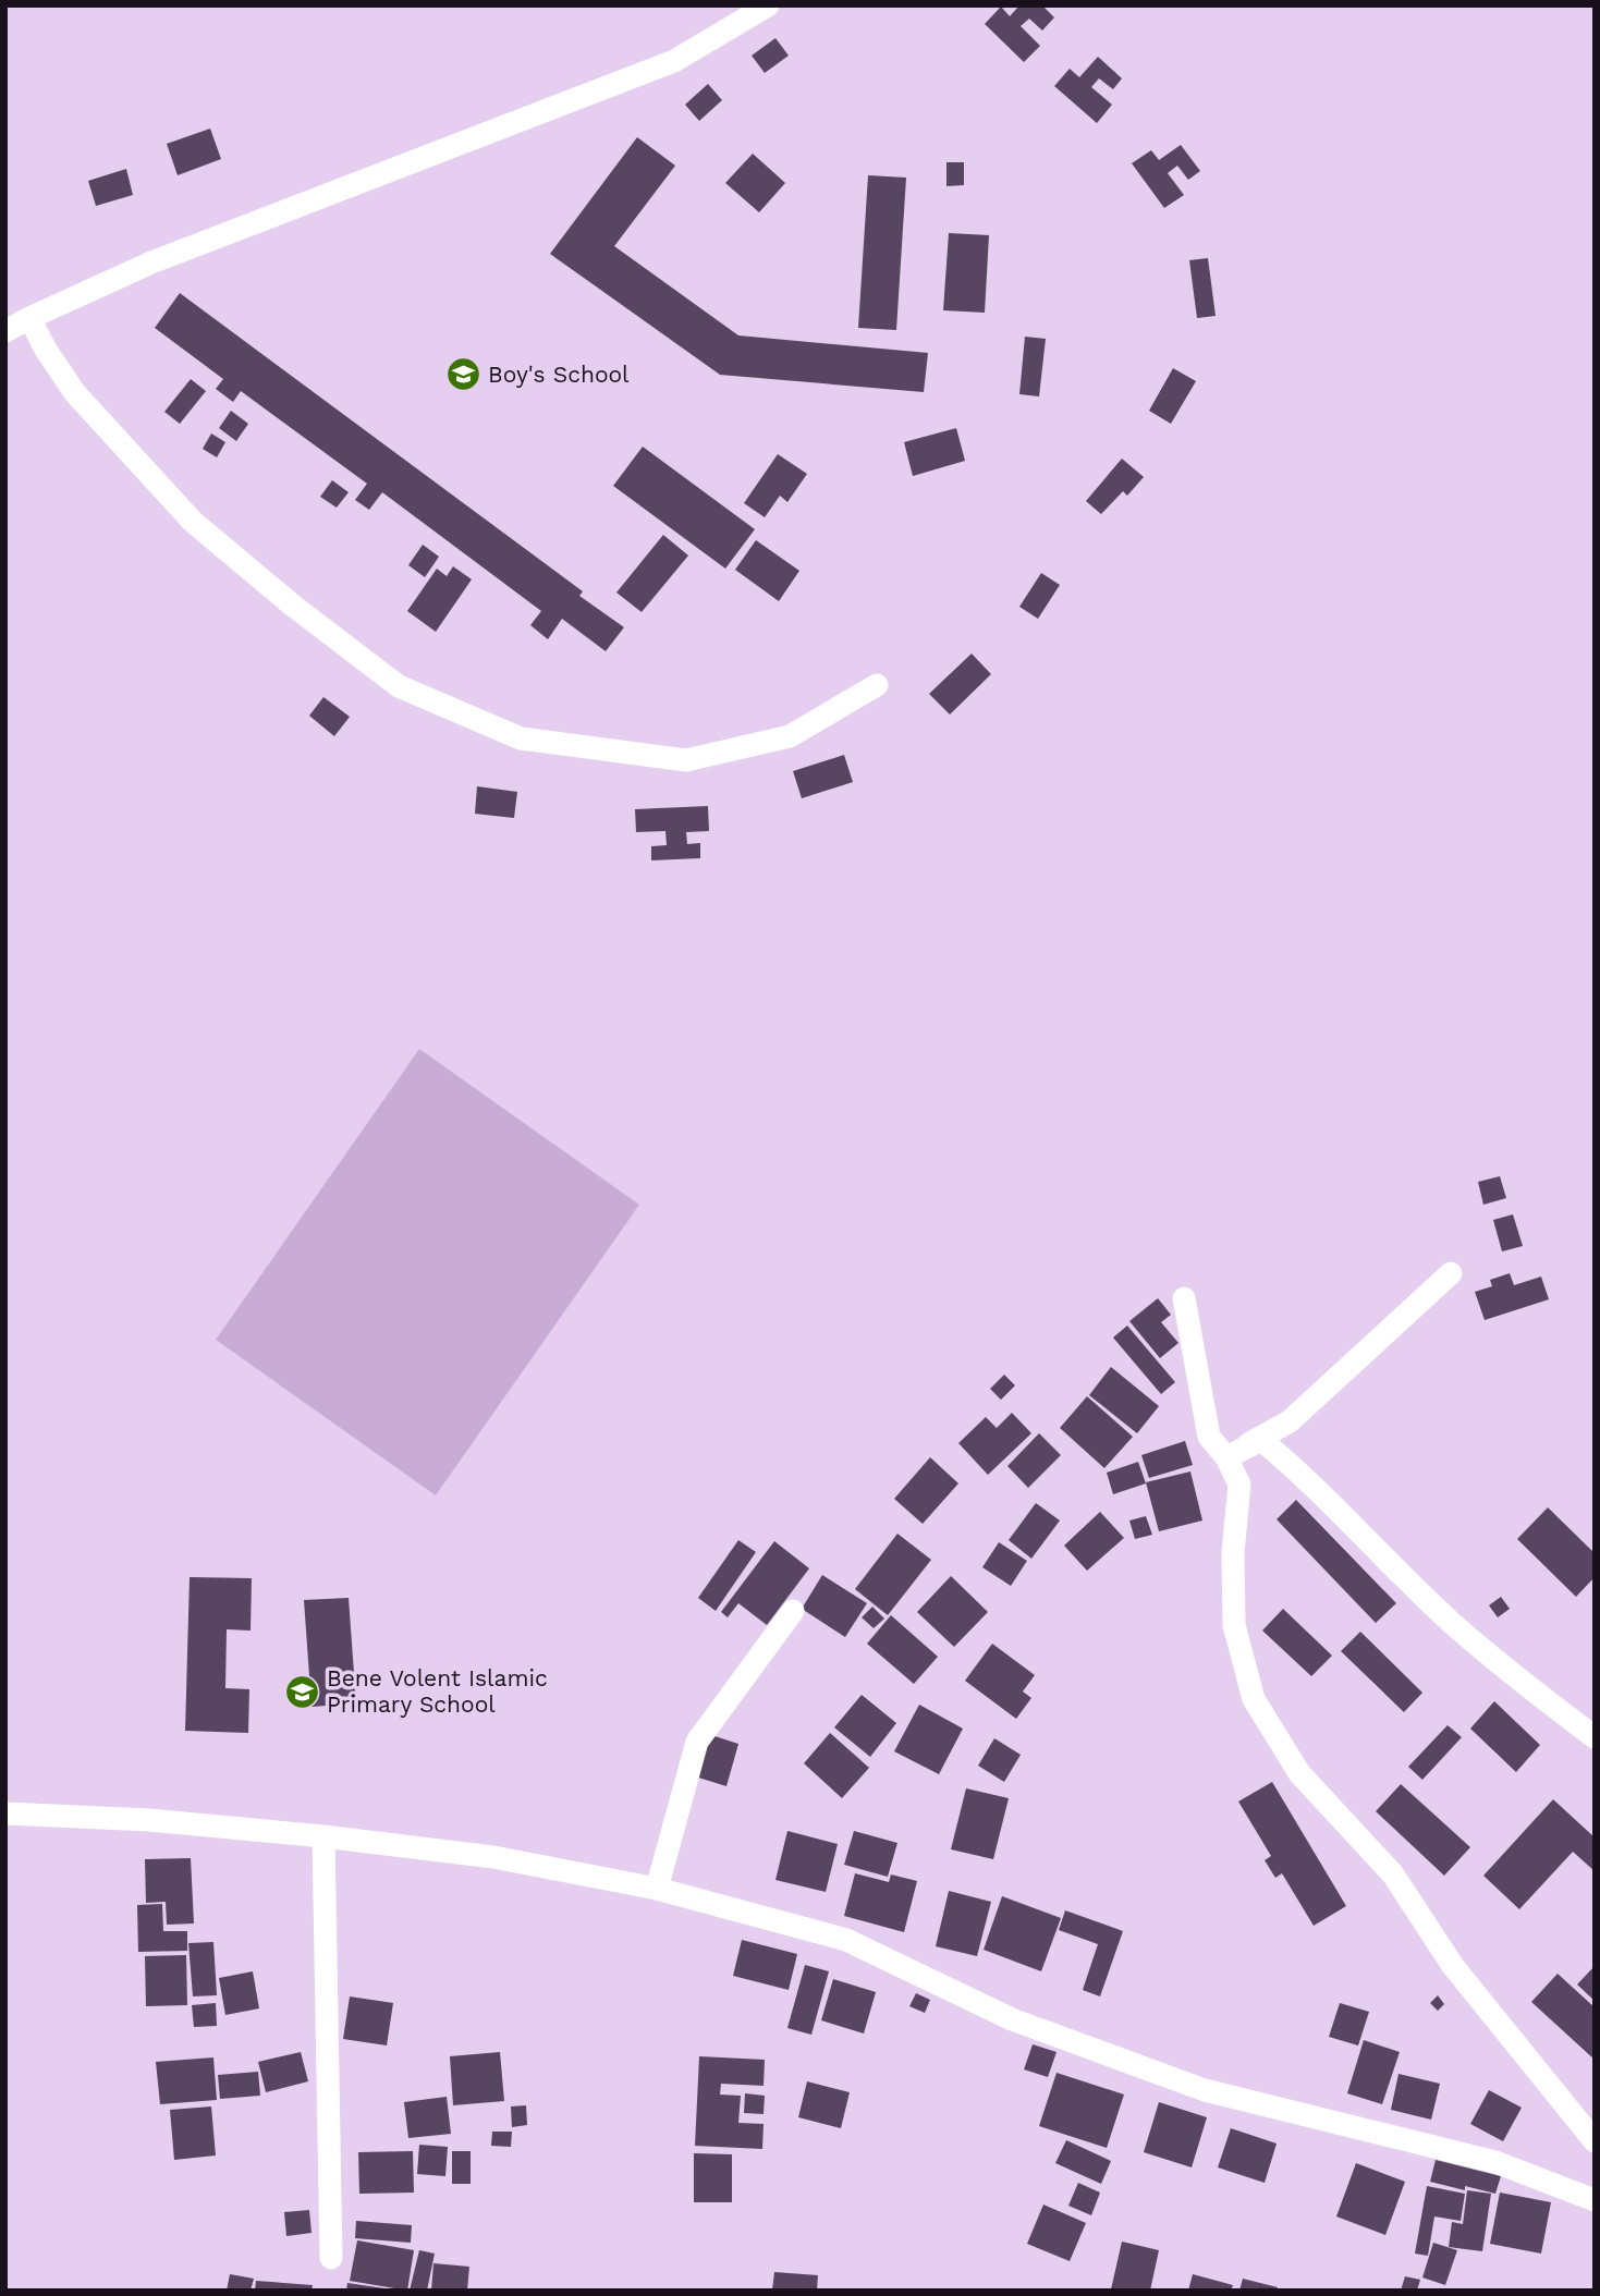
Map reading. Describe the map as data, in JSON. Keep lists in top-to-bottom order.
{
  "places": {
    "school or university": ["Boy's School", "Bene Volent Islamic Primary School"]
  }
}
